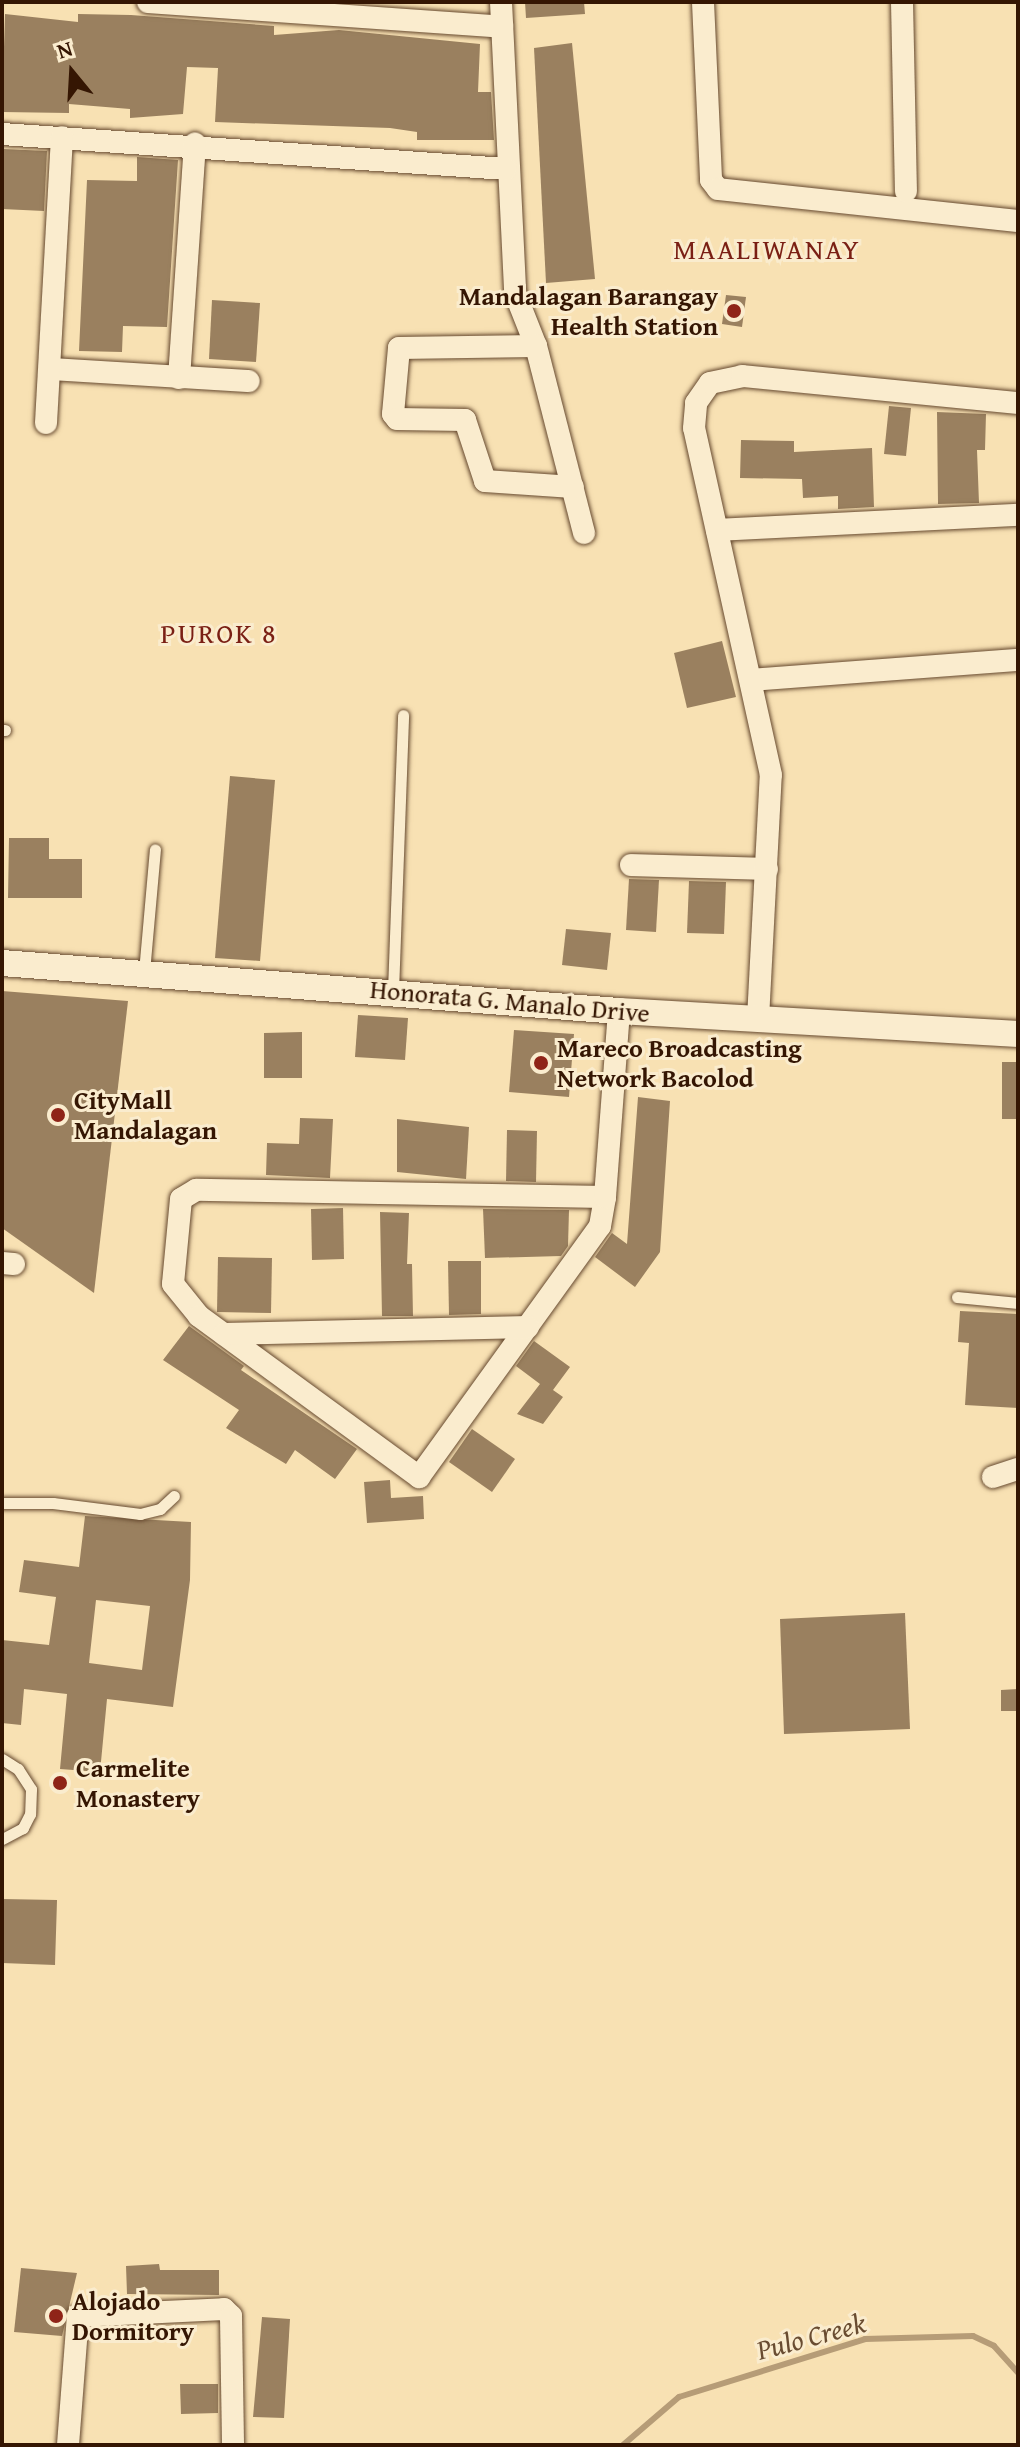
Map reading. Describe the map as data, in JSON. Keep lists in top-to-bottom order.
{
  "streets": {
    "street": ["Honorata G. Manalo Drive"]
  },
  "districts": ["MAALIWANAY", "PUROK 8"],
  "water": ["Pulo Creek"],
  "places": [
    "Mandalagan Barangay Health Station",
    "Mareco Broadcasting Network Bacolod",
    "CityMall Mandalagan",
    "Carmelite Monastery",
    "Alojado Dormitory"
  ],
  "north": "top"
}
